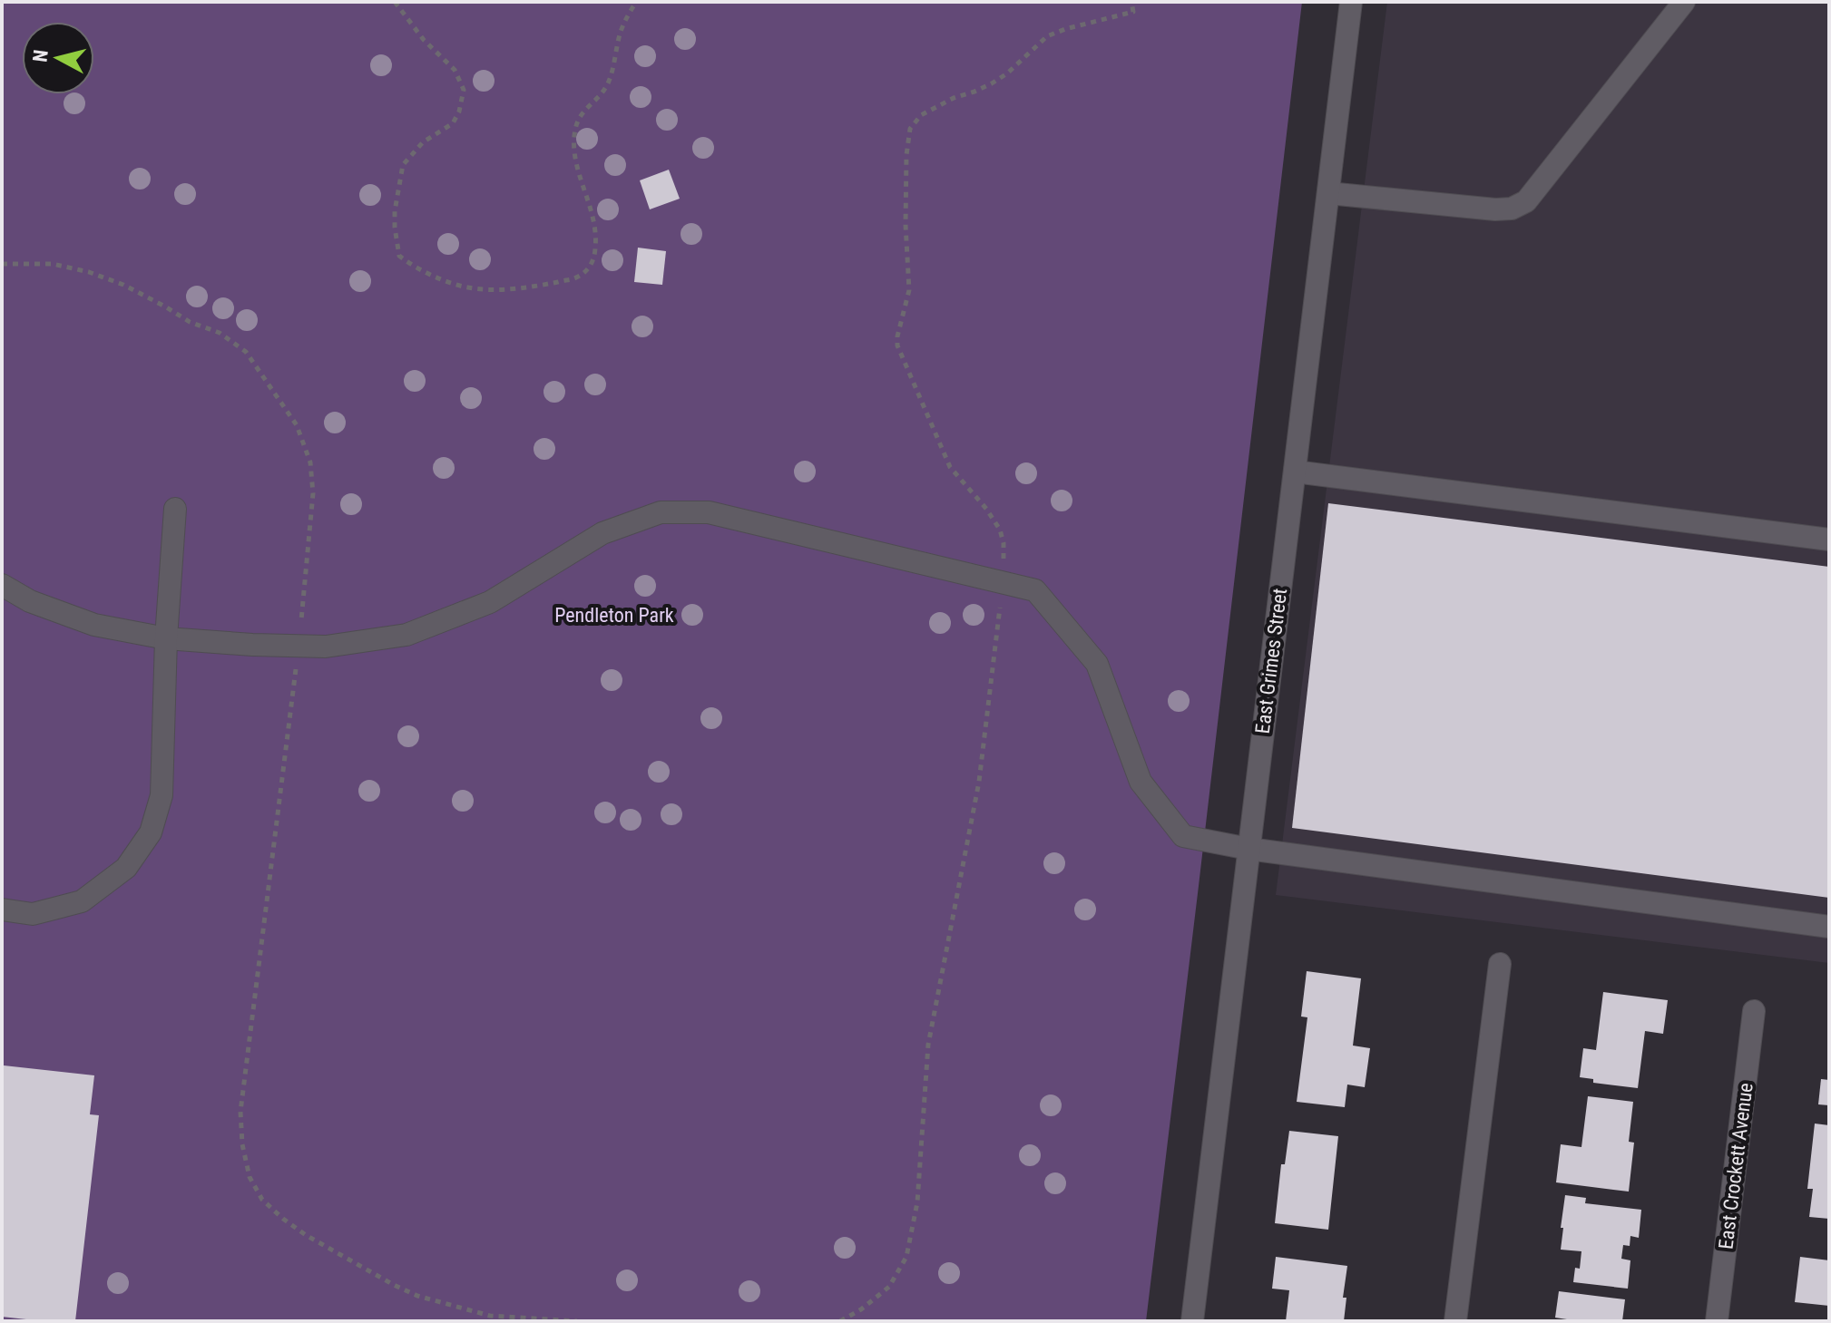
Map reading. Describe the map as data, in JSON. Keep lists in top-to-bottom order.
{
  "streets": {
    "street": ["East Grimes Street", "East Crockett Avenue"]
  },
  "parks": ["Pendleton Park"],
  "north": "left"
}
